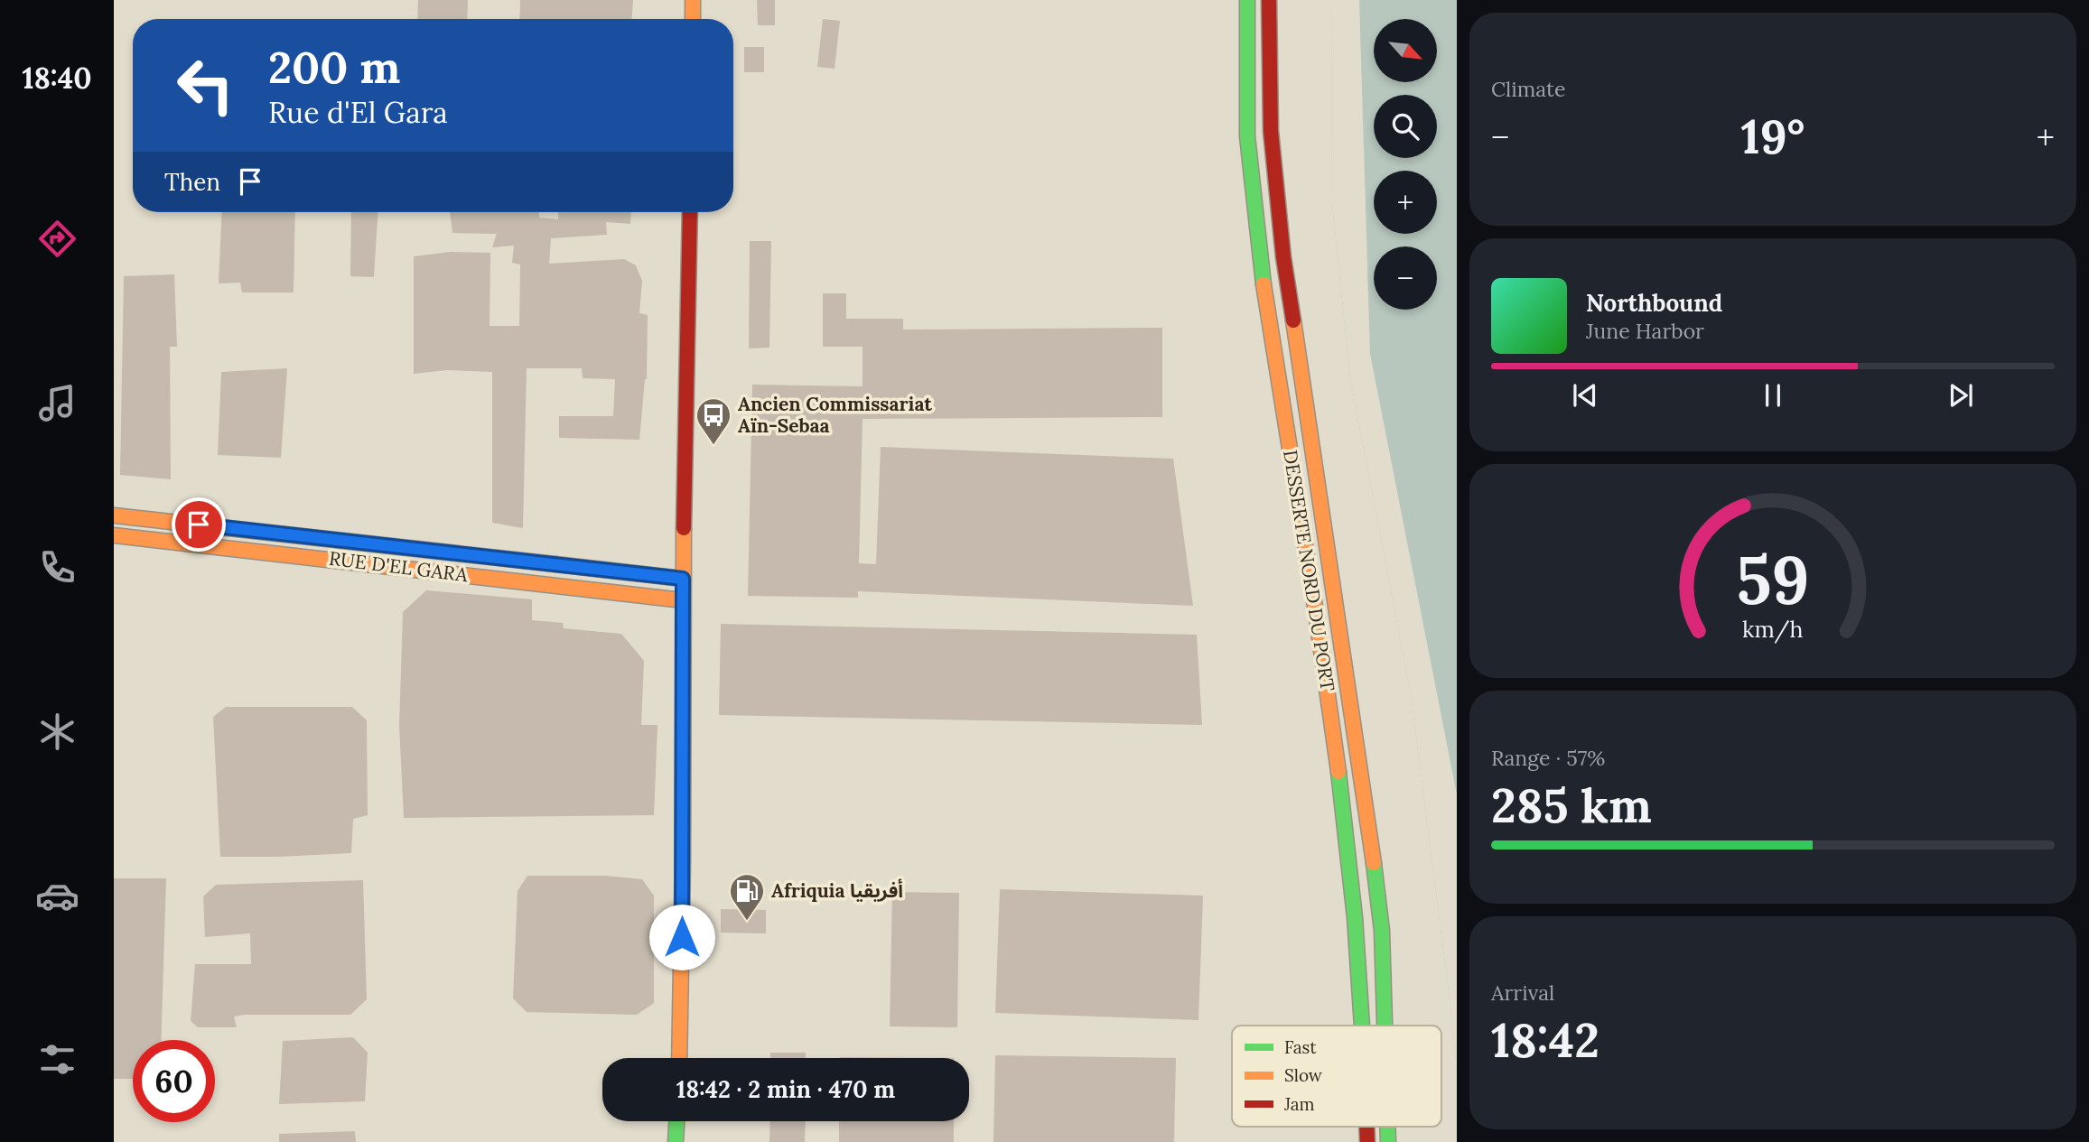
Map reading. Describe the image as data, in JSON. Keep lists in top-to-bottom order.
{
  "streets": {
    "main road": ["RUE D'EL GARA", "DESSERTE NORD DU PORT"]
  },
  "places": {
    "bus stop": ["Ancien Commissariat Aïn-Sebaa"],
    "fuel station": ["Afriquia أفريقيا"]
  },
  "legend": ["Fast", "Slow", "Jam"],
  "north": "bottom right",
  "page": {
    "tabs": "18:40",
    "tile": [
      "Climate",
      ["Range · 57%", "285 km"],
      ["Arrival", "18:42"]
    ],
    "map_buttons": ["+", "−"],
    "turn": ["200 m", "Rue d'El Gara"],
    "heat": ["−", "19°", "+"],
    "then": "Then",
    "song": ["Northbound", "June Harbor"],
    "limit": "60",
    "trip": "18:42 · 2 min · 470 m",
    "gauge": ["59", "km/h"]
  }
}
